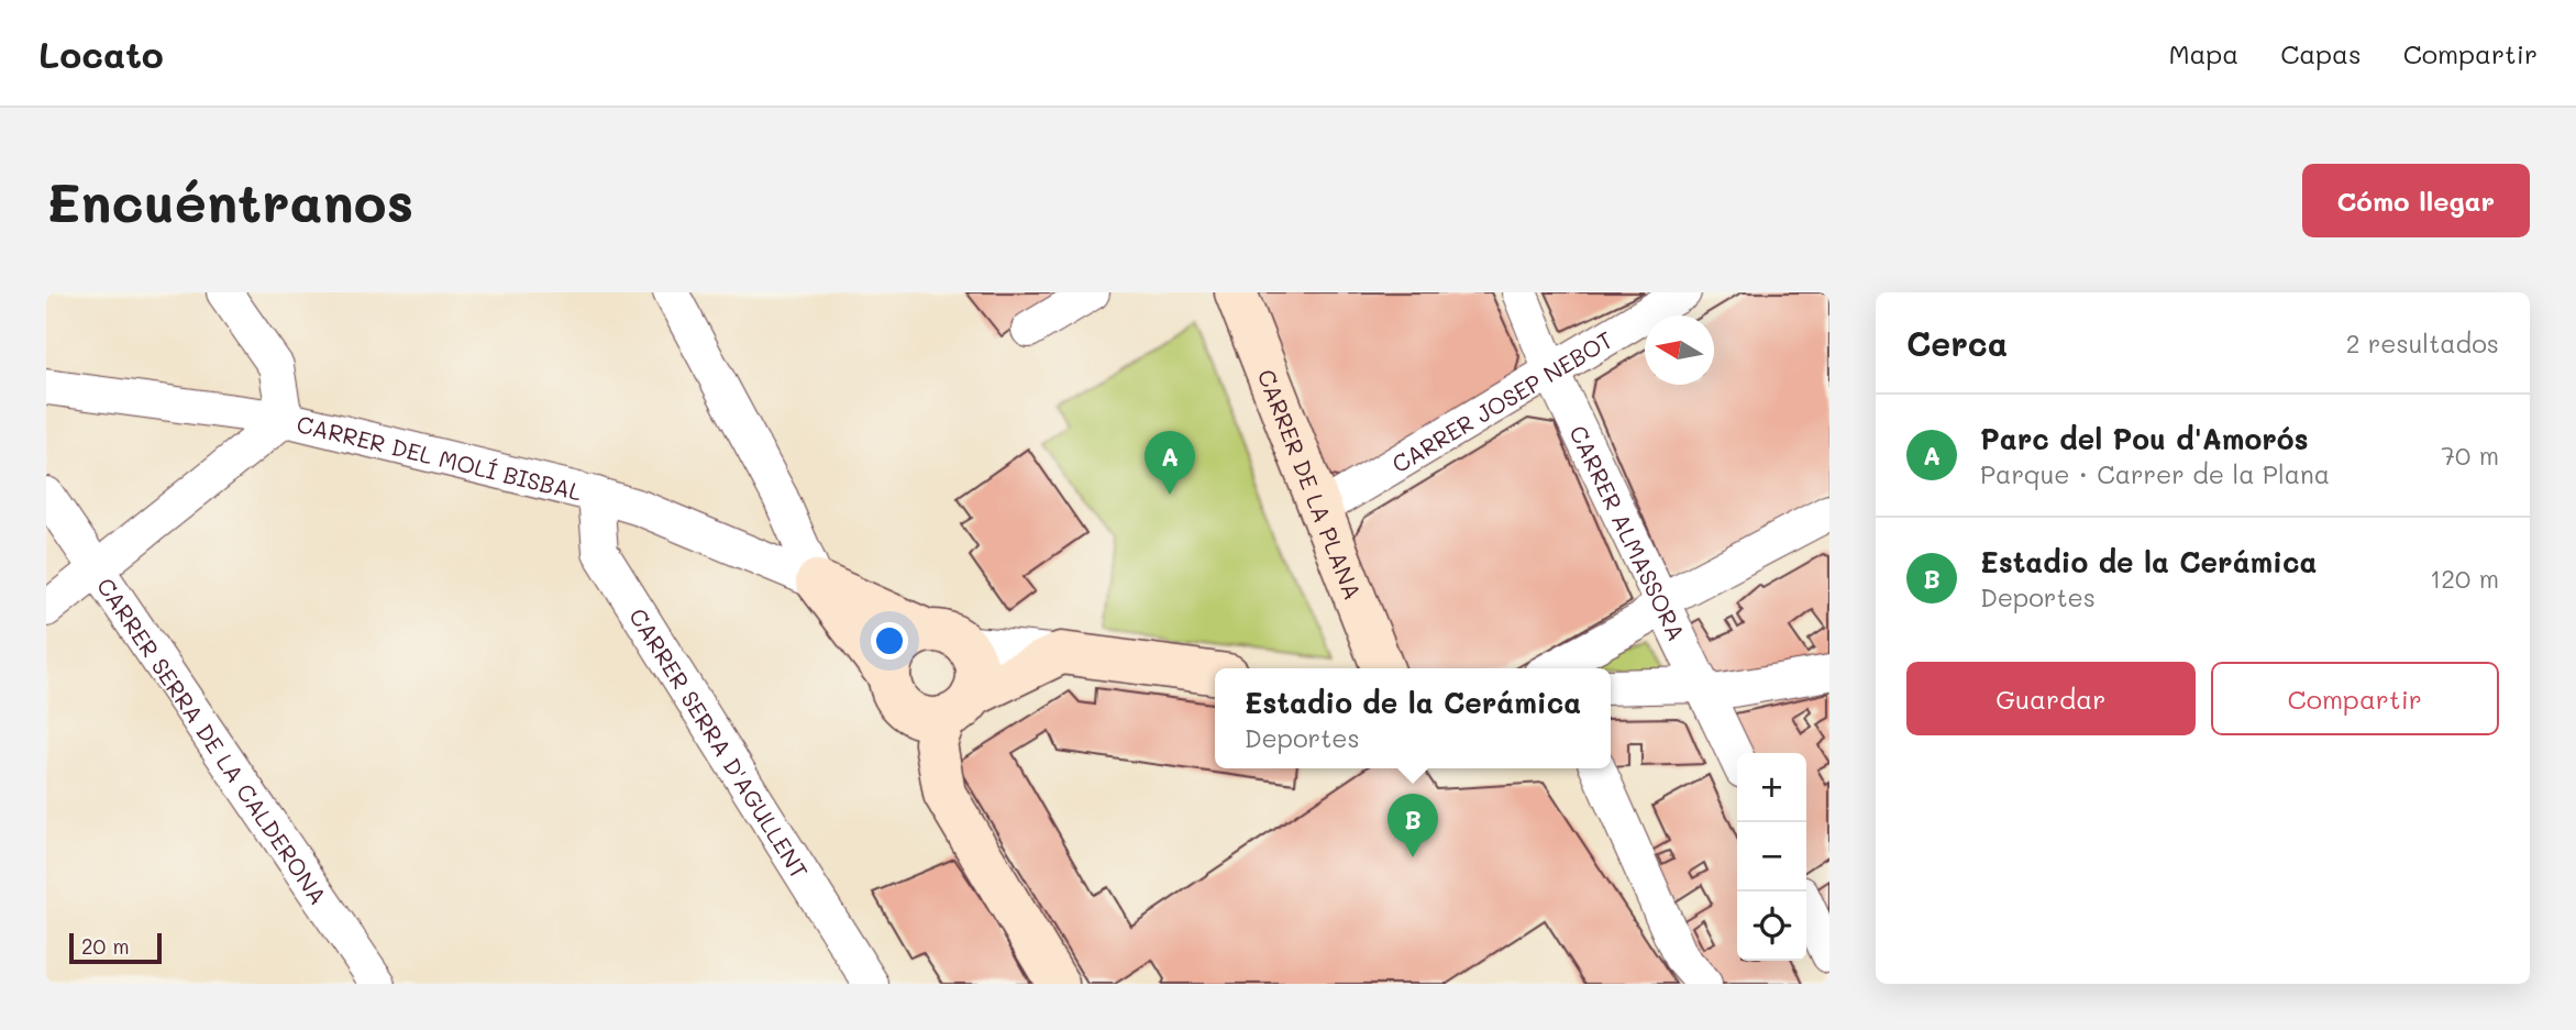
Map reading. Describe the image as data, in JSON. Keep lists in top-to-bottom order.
{
  "streets": {
    "main road": ["CARRER DEL MOLÍ BISBAL", "CARRER DE LA PLANA"],
    "street": [
      "CARRER JOSEP NEBOT",
      "CARRER ALMASSORA",
      "CARRER SERRA DE LA CALDERONA",
      "CARRER SERRA D'AGULLENT"
    ]
  },
  "crossings": [
    ["CARRER JOSEP NEBOT", "CARRER DE LA PLANA"],
    ["CARRER JOSEP NEBOT", "CARRER ALMASSORA"],
    ["CARRER DEL MOLÍ BISBAL", "CARRER SERRA D'AGULLENT"]
  ],
  "scale_bar": "20 m",
  "north": "left",
  "page": {
    "header": "Locato",
    "nav": ["Mapa", "Capas", "Compartir"],
    "buttons": [
      "Cómo llegar",
      ["Guardar", "Compartir"]
    ],
    "title": "Encuéntranos",
    "heading": ["Cerca", "2 resultados"],
    "list": [
      {
        "mark": "A",
        "name": "Parc del Pou d'Amorós",
        "note": "Parque · Carrer de la Plana",
        "value": "70 m"
      },
      {
        "mark": "B",
        "name": "Estadio de la Cerámica",
        "note": "Deportes",
        "value": "120 m"
      }
    ],
    "pins": ["A", "B"],
    "popup": ["Estadio de la Cerámica", "Deportes"],
    "map_buttons": ["+", "−"],
    "scale": "20 m"
  }
}
